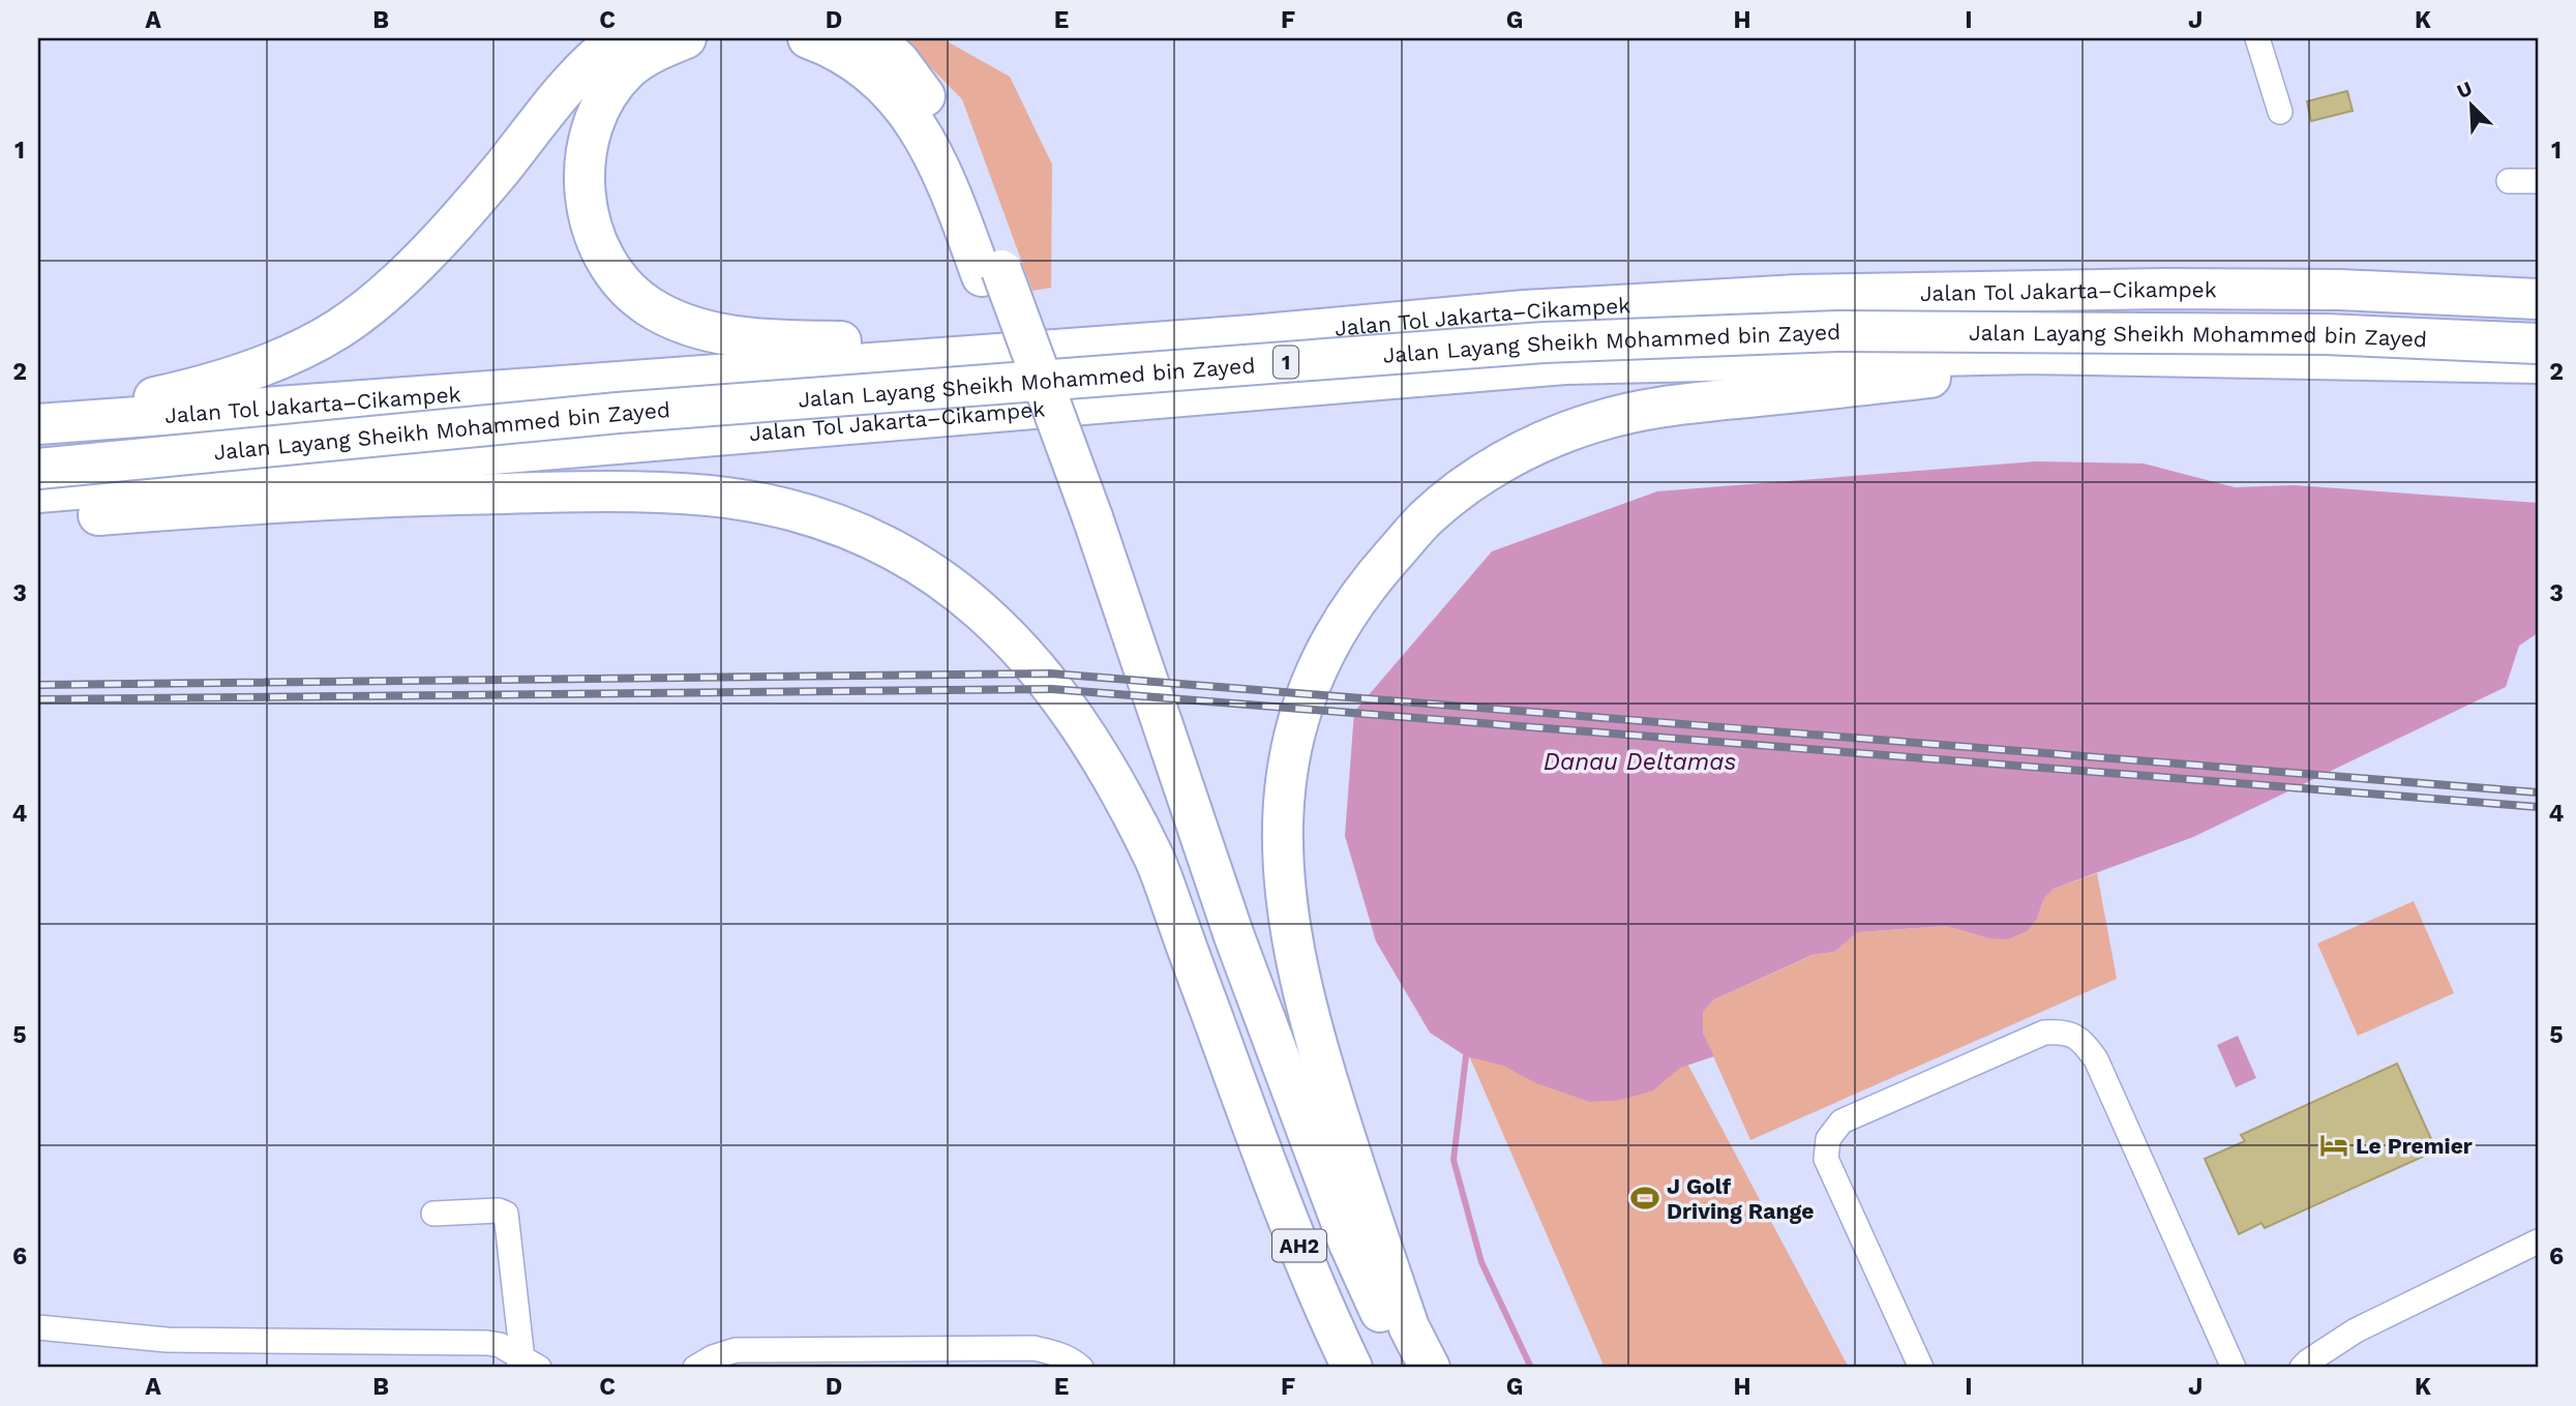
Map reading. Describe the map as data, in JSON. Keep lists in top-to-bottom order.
{
  "streets": {
    "highway": [
      "Jalan Tol Jakarta–Cikampek",
      "Jalan Layang Sheikh Mohammed bin Zayed",
      "1",
      "AH2"
    ]
  },
  "water": ["Danau Deltamas"],
  "places": {
    "hotel": ["Le Premier"],
    "sports": ["J Golf Driving Range"]
  },
  "north": "top left",
  "grid": {
    "columns": [
      "A",
      "B",
      "C",
      "D",
      "E",
      "F",
      "G",
      "H",
      "I",
      "J",
      "K"
    ],
    "rows": [
      "1",
      "2",
      "3",
      "4",
      "5",
      "6"
    ]
  }
}
